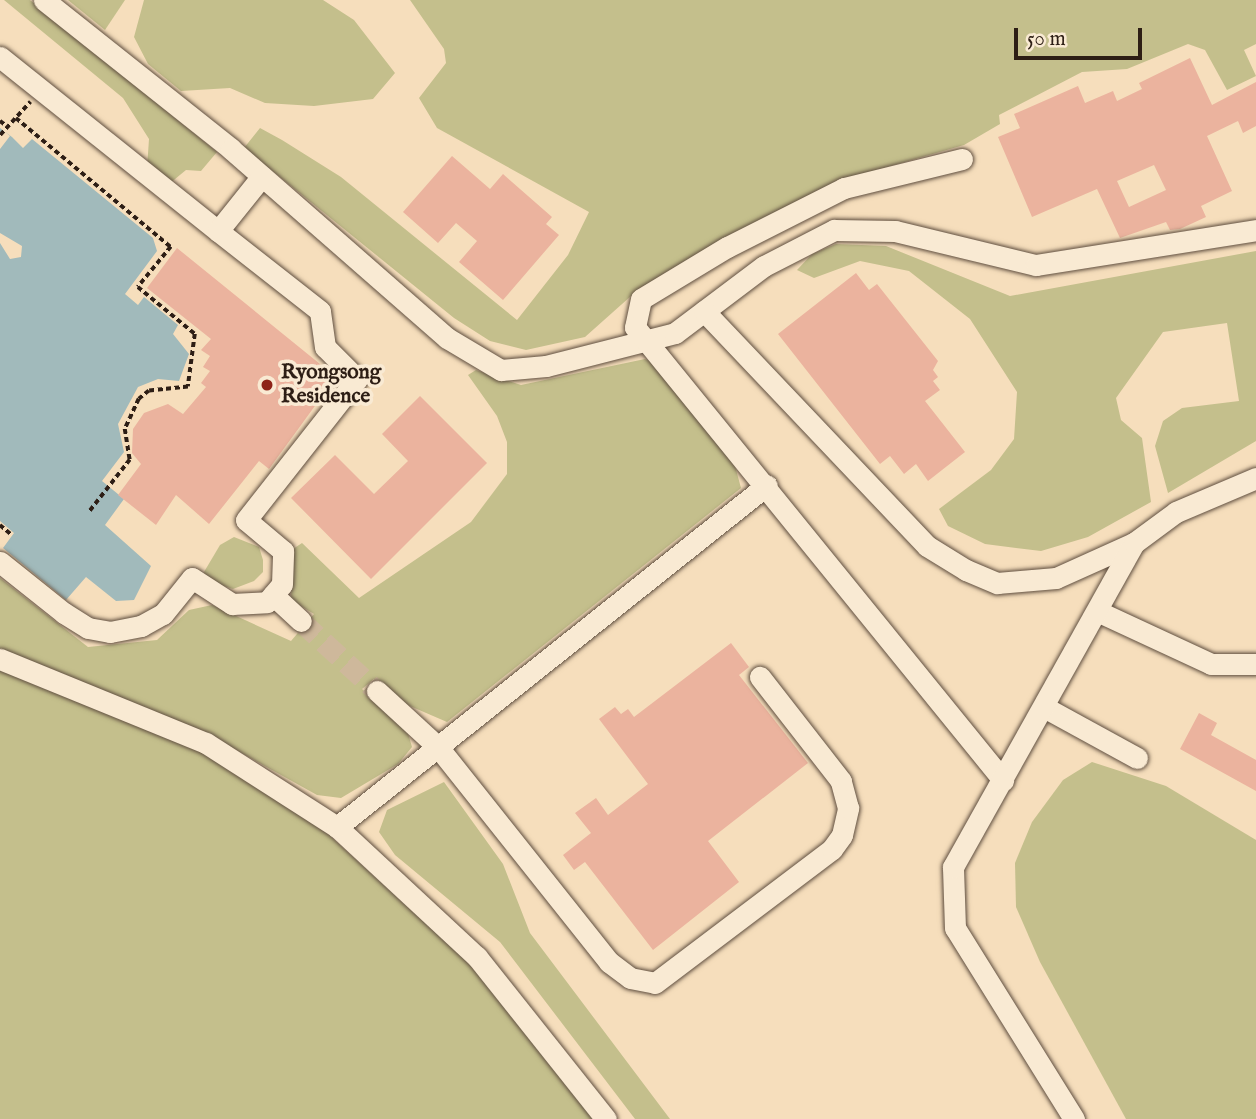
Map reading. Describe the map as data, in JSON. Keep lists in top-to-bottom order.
{
  "places": ["Ryongsong Residence"],
  "scale_bar": "50 m"
}
